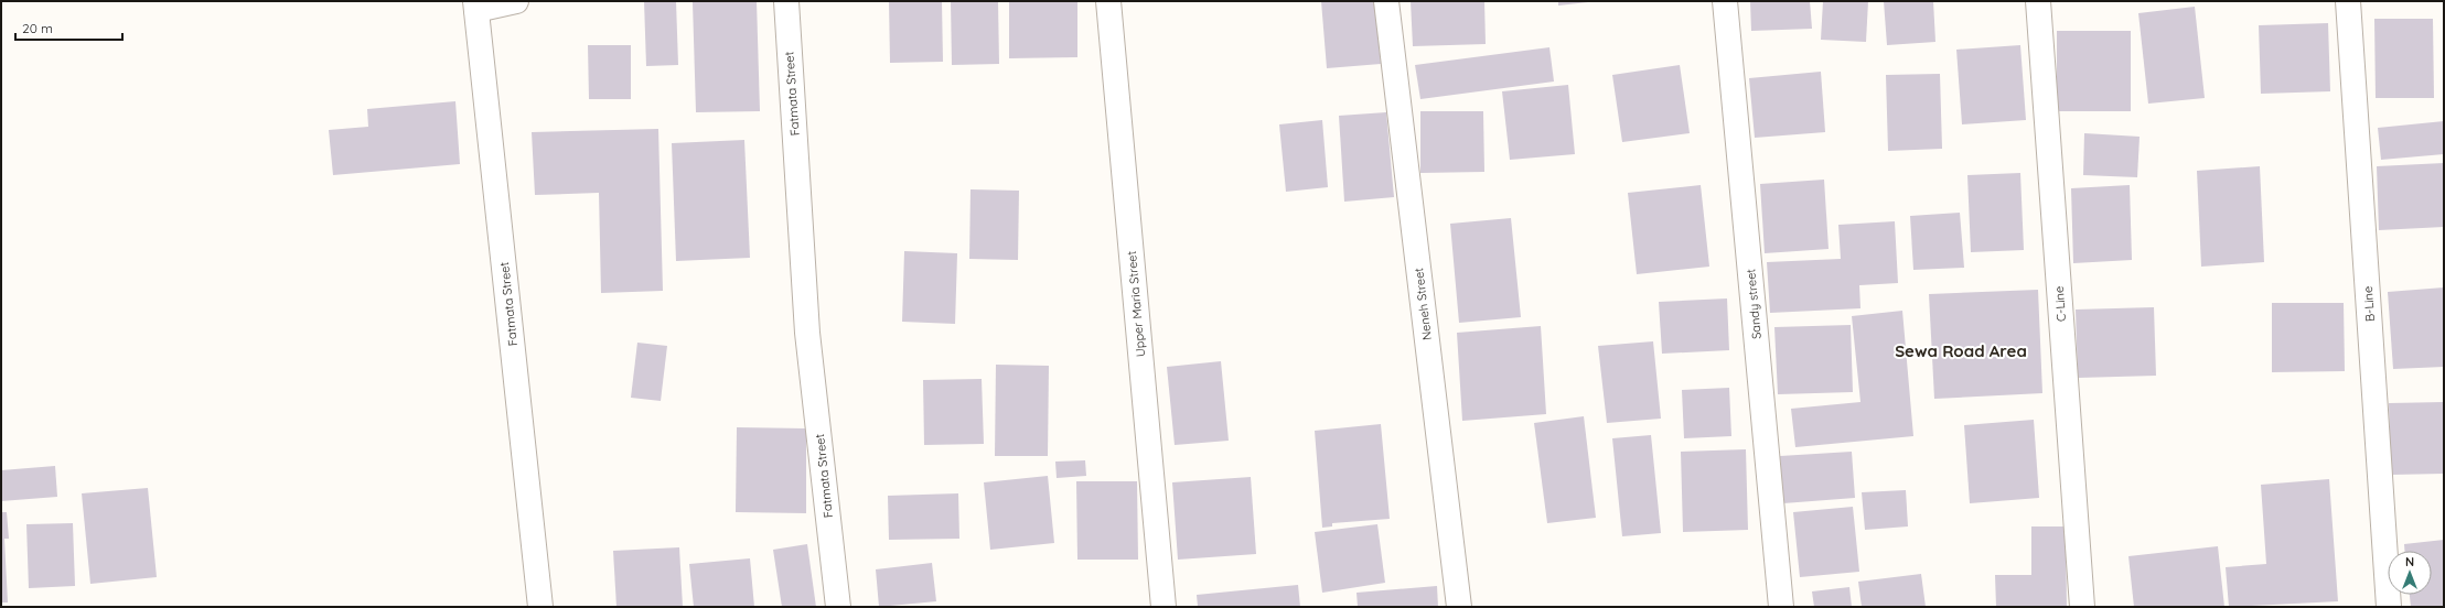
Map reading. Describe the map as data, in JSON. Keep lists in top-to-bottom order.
{
  "streets": {
    "street": [
      "Fatmata Street",
      "Upper Maria Street",
      "Neneh Street",
      "Sandy street",
      "C-Line",
      "B-Line"
    ]
  },
  "districts": ["Sewa Road Area"],
  "scale_bar": "20 m",
  "north": "top"
}
